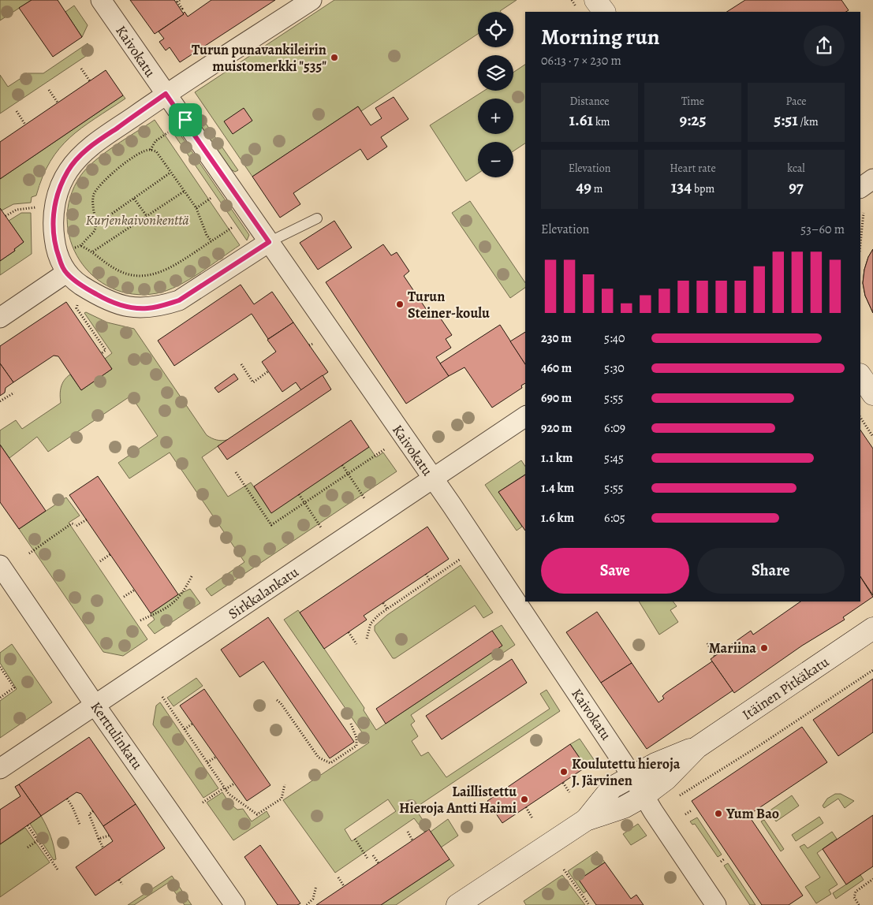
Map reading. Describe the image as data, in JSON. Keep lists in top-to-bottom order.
{
  "streets": {
    "main road": ["Itäinen Pitkäkatu"],
    "street": ["Kaivokatu", "Sirkkalankatu", "Kerttulinkatu"]
  },
  "crossings": [
    ["Kaivokatu", "Sirkkalankatu"],
    ["Kaivokatu", "Itäinen Pitkäkatu"],
    ["Sirkkalankatu", "Kerttulinkatu"]
  ],
  "parks": ["Kurjenkaivonkenttä"],
  "places": [
    "Turun punavankileirin muistomerkki \"535\"",
    "Turun Steiner-koulu",
    "Mariina",
    "Koulutettu hieroja J. Järvinen",
    "Laillistettu Hieroja Antti Haimi",
    "Yum Bao"
  ],
  "page": {
    "map_buttons": ["+", "−"],
    "heading": ["Morning run", "06:13 · 7 × 230 m"],
    "stats": [
      ["Distance", "1.61 km"],
      ["Time", "9:25"],
      ["Pace", "5:51 /km"],
      ["Elevation", "49 m"],
      ["Heart rate", "134 bpm"],
      ["kcal", "97"]
    ],
    "chart": ["Elevation", "53–60 m"],
    "list": [
      {
        "name": "230 m",
        "note": "5:40"
      },
      {
        "name": "460 m",
        "note": "5:30"
      },
      {
        "name": "690 m",
        "note": "5:55"
      },
      {
        "name": "920 m",
        "note": "6:09"
      },
      {
        "name": "1.1 km",
        "note": "5:45"
      },
      {
        "name": "1.4 km",
        "note": "5:55"
      },
      {
        "name": "1.6 km",
        "note": "6:05"
      }
    ],
    "buttons": ["Save", "Share"]
  }
}
